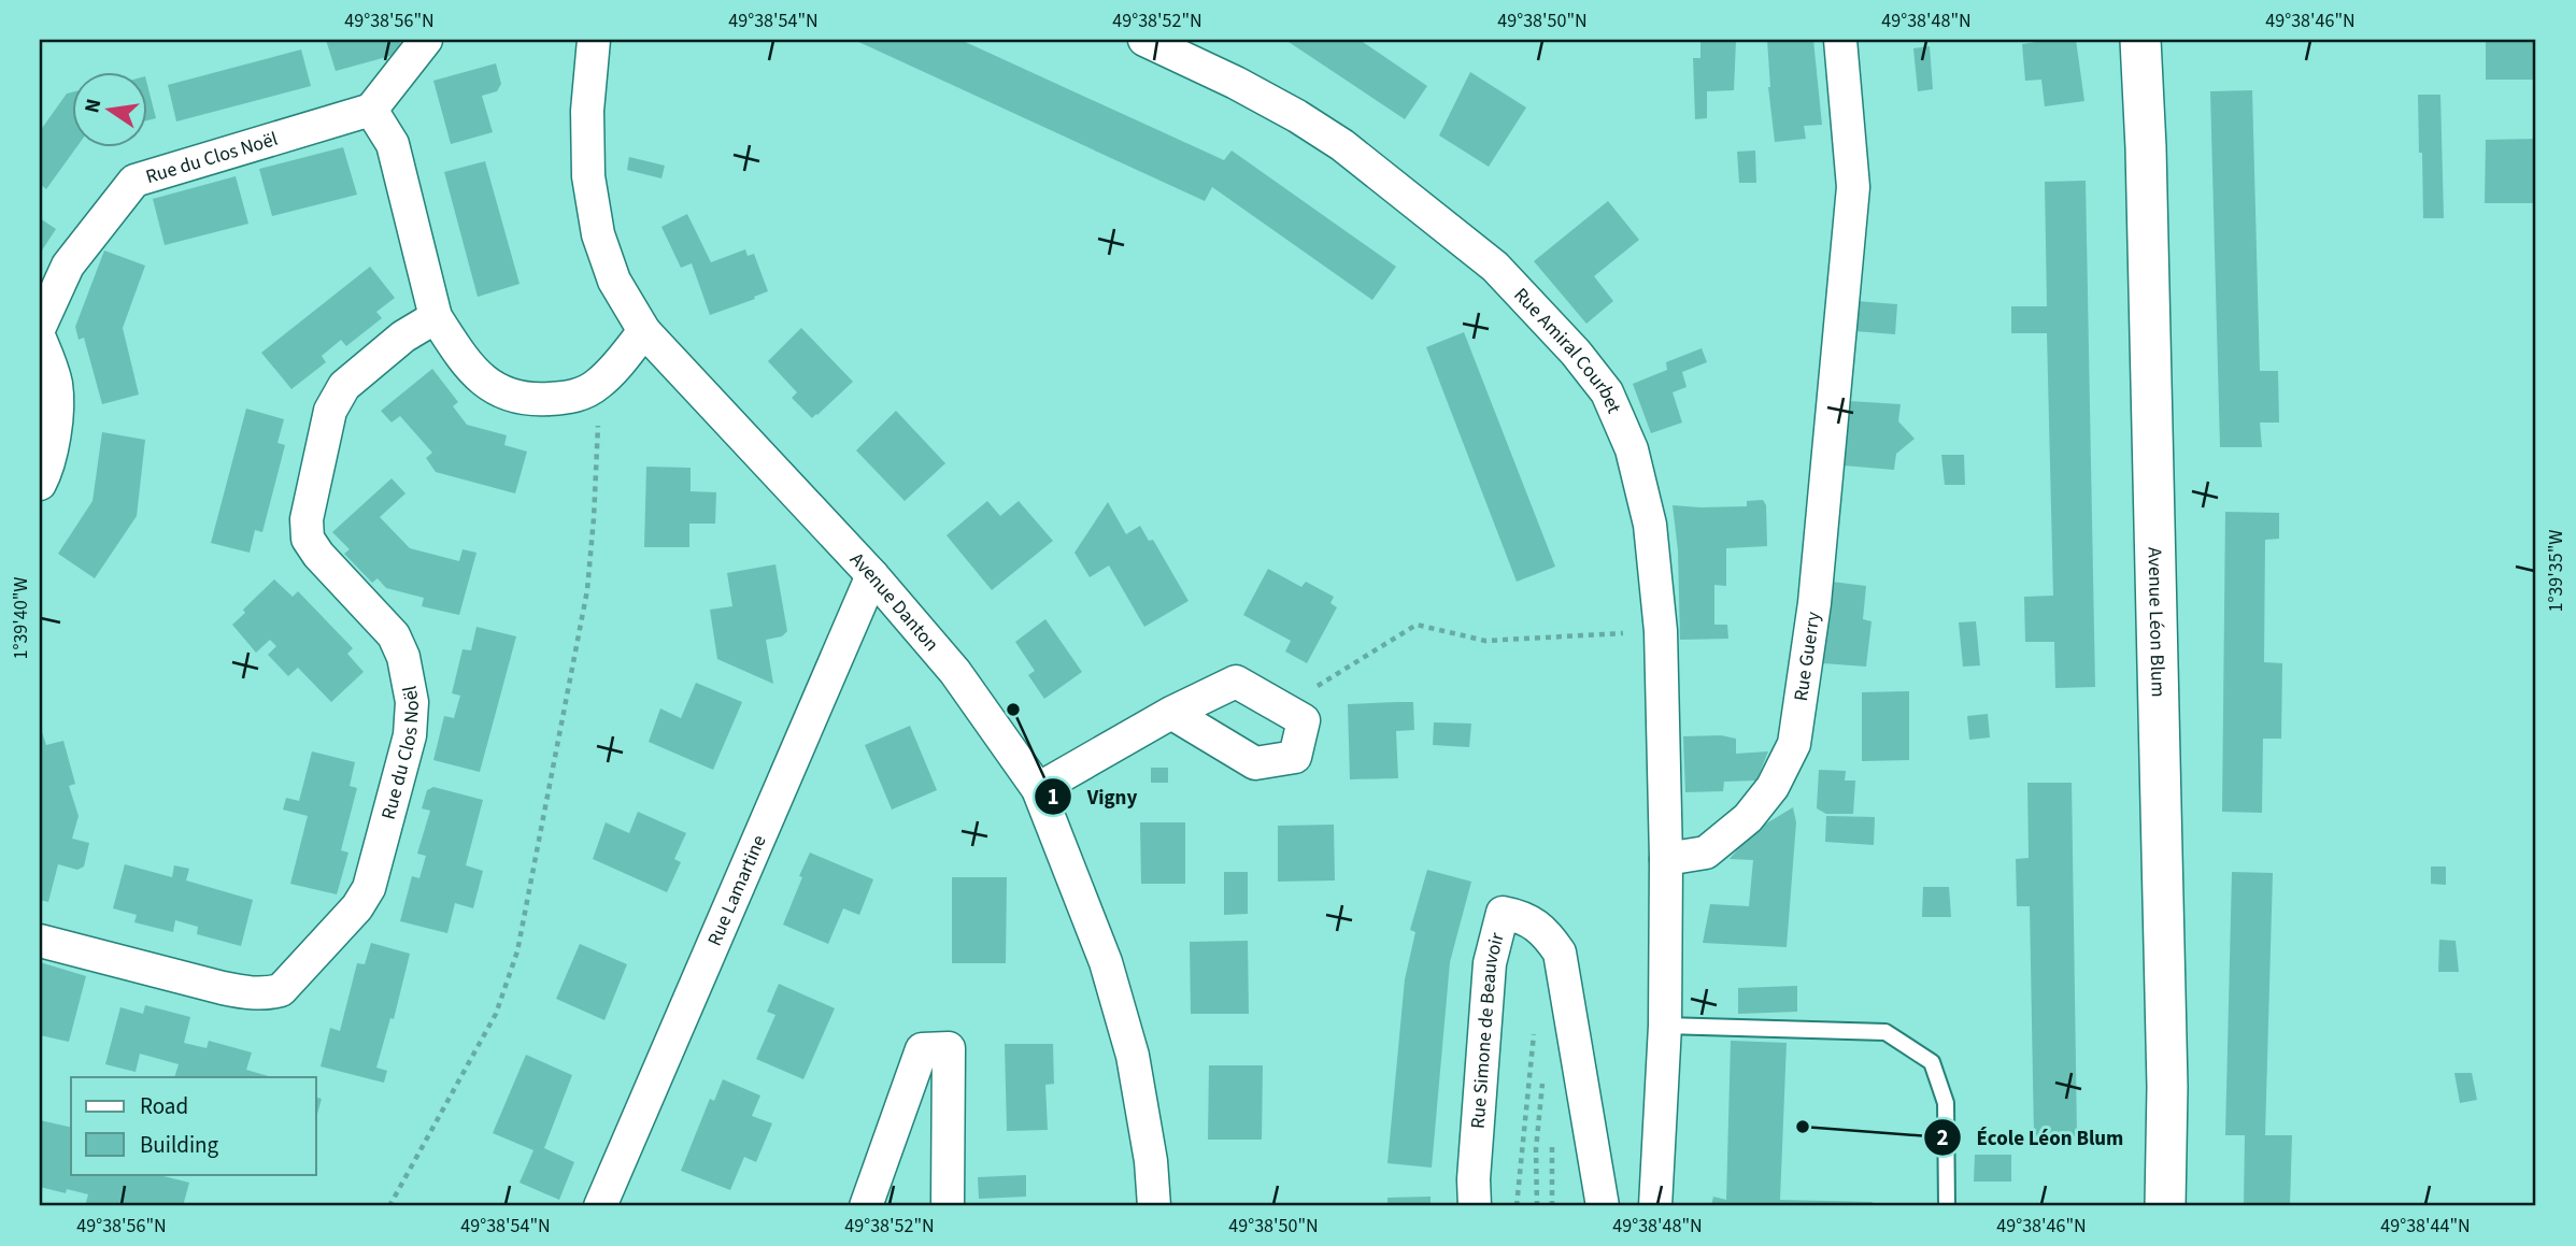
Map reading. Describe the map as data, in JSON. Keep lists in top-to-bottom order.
{
  "streets": {
    "street": [
      "Rue du Clos Noël",
      "Rue Amiral Courbet",
      "Avenue Danton",
      "Avenue Léon Blum",
      "Rue Guerry",
      "Rue Lamartine",
      "Rue Simone de Beauvoir"
    ]
  },
  "crossings": [
    ["Rue Amiral Courbet", "Rue Guerry"],
    ["Avenue Danton", "Rue Lamartine"]
  ],
  "places": ["Vigny", "École Léon Blum"],
  "legend": ["Road", "Building"],
  "north": "left",
  "coordinates": [
    "49°38'56\"N",
    "49°38'54\"N",
    "49°38'52\"N",
    "49°38'50\"N",
    "49°38'48\"N",
    "49°38'46\"N",
    "1°39'35\"W",
    "1°39'40\"W",
    "49°38'44\"N"
  ]
}
